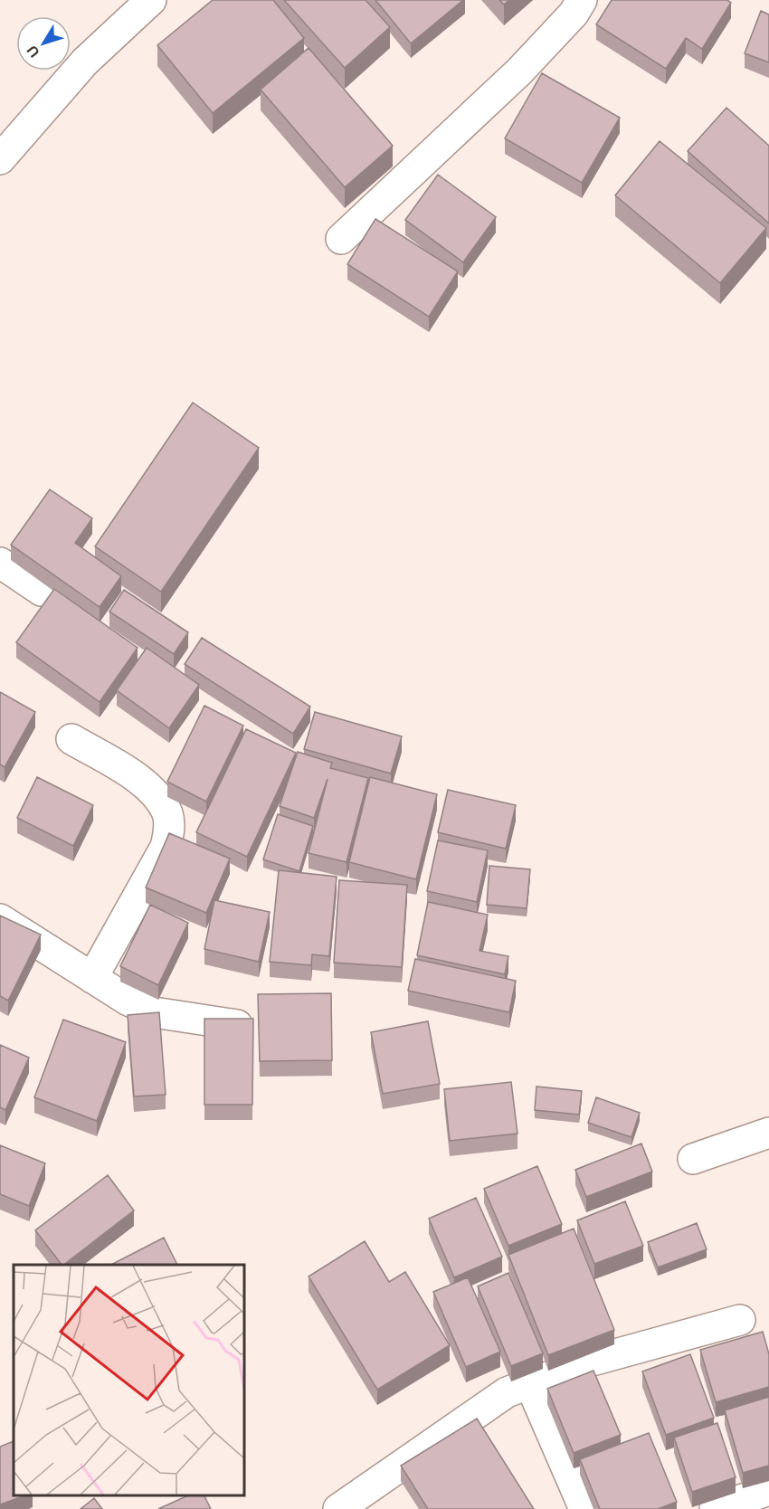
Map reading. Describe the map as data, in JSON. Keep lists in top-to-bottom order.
{
  "north": "bottom left"
}
